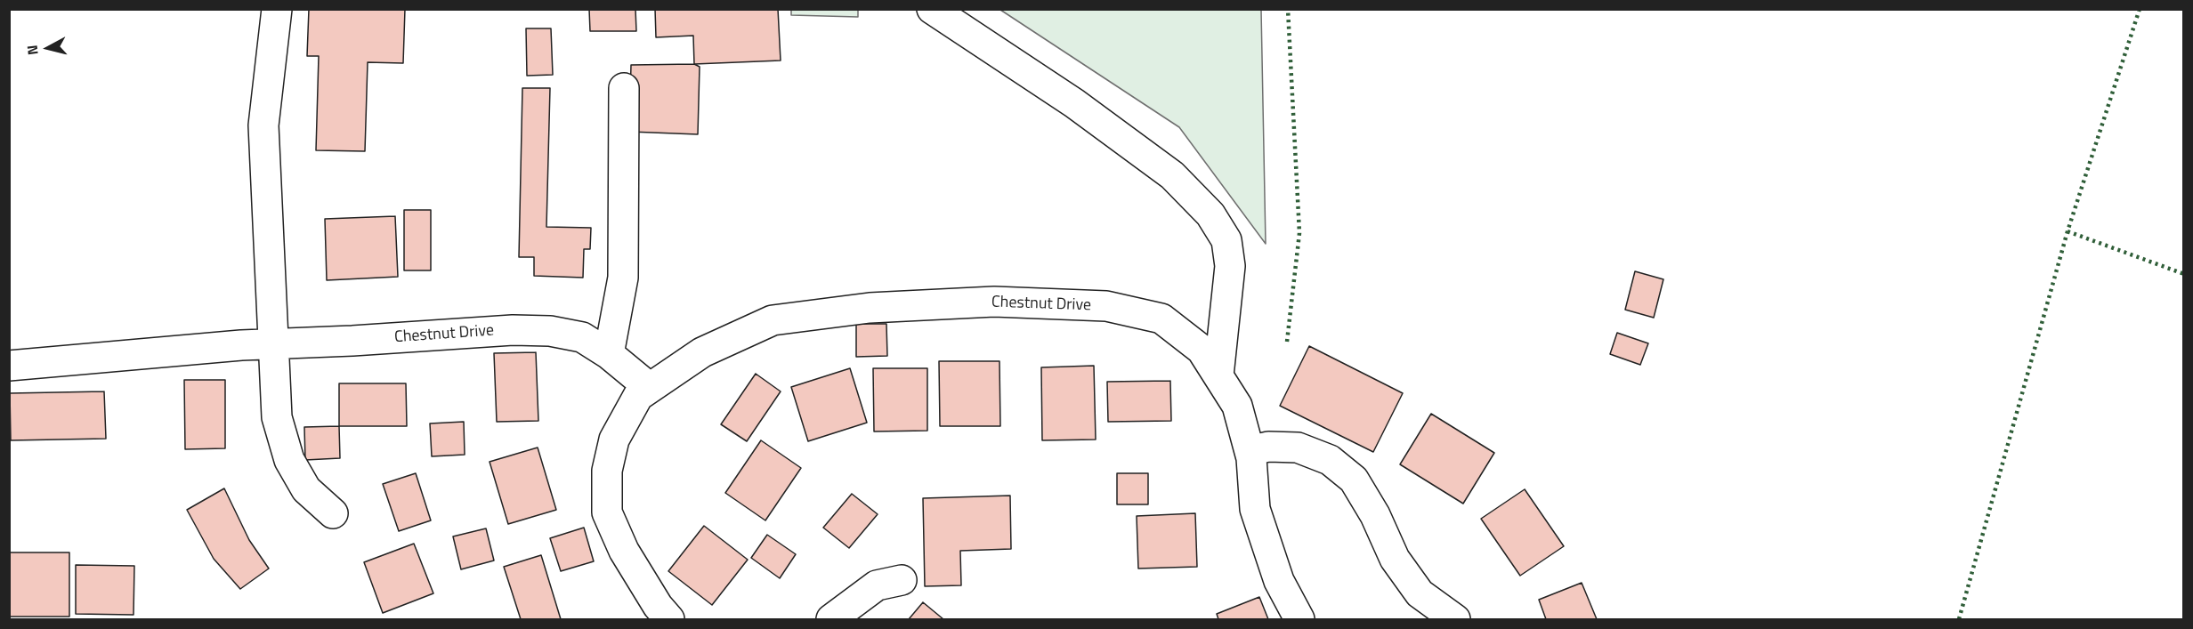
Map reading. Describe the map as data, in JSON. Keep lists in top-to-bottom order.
{
  "streets": {
    "street": ["Chestnut Drive"]
  },
  "north": "left"
}
